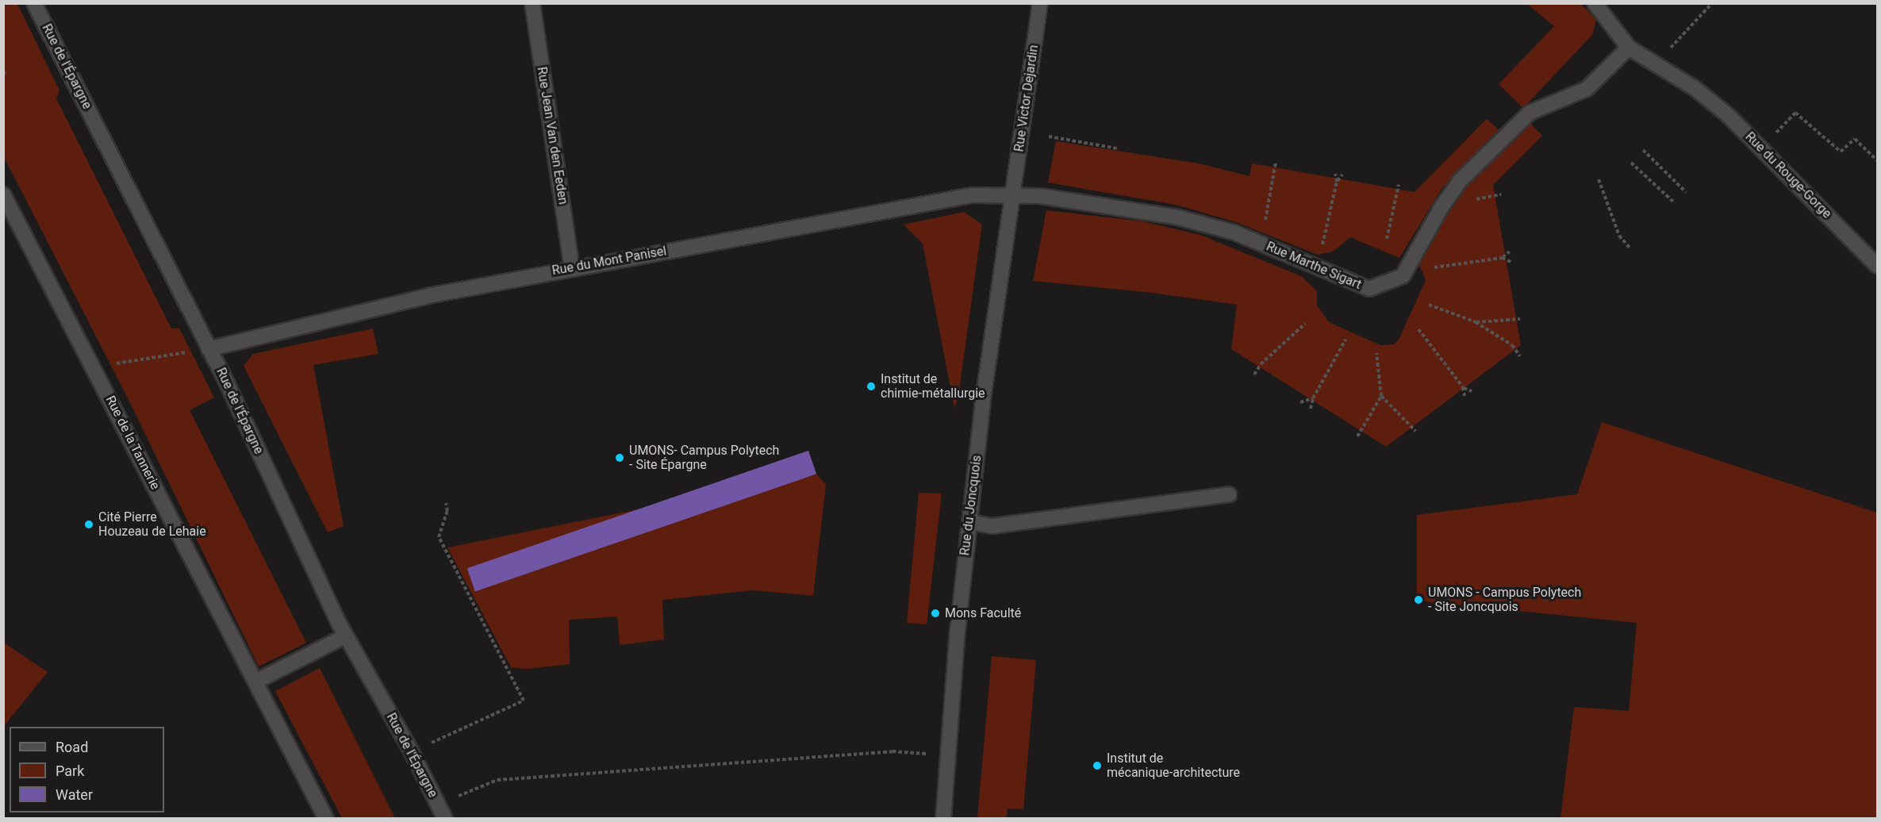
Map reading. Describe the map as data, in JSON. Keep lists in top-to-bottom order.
{
  "streets": {
    "street": [
      "Rue de l'Épargne",
      "Rue Victor Dejardin",
      "Rue Jean Van den Eeden",
      "Rue du Rouge-Gorge",
      "Rue du Mont Panisel",
      "Rue Marthe Sigart",
      "Rue de la Tannerie",
      "Rue du Joncquois"
    ]
  },
  "crossings": [
    ["Rue de l'Épargne", "Rue du Mont Panisel"],
    ["Rue Victor Dejardin", "Rue du Mont Panisel"],
    ["Rue Victor Dejardin", "Rue Marthe Sigart"],
    ["Rue Victor Dejardin", "Rue du Joncquois"],
    ["Rue Jean Van den Eeden", "Rue du Mont Panisel"],
    ["Rue du Rouge-Gorge", "Rue Marthe Sigart"],
    ["Rue du Mont Panisel", "Rue Marthe Sigart"],
    ["Rue du Mont Panisel", "Rue du Joncquois"],
    ["Rue Marthe Sigart", "Rue du Joncquois"]
  ],
  "places": [
    "Institut de chimie-métallurgie",
    "UMONS- Campus Polytech - Site Épargne",
    "Cité Pierre Houzeau de Lehaie",
    "UMONS - Campus Polytech - Site Joncquois",
    "Mons Faculté",
    "Institut de mécanique-architecture"
  ],
  "legend": ["Road", "Park", "Water"]
}
